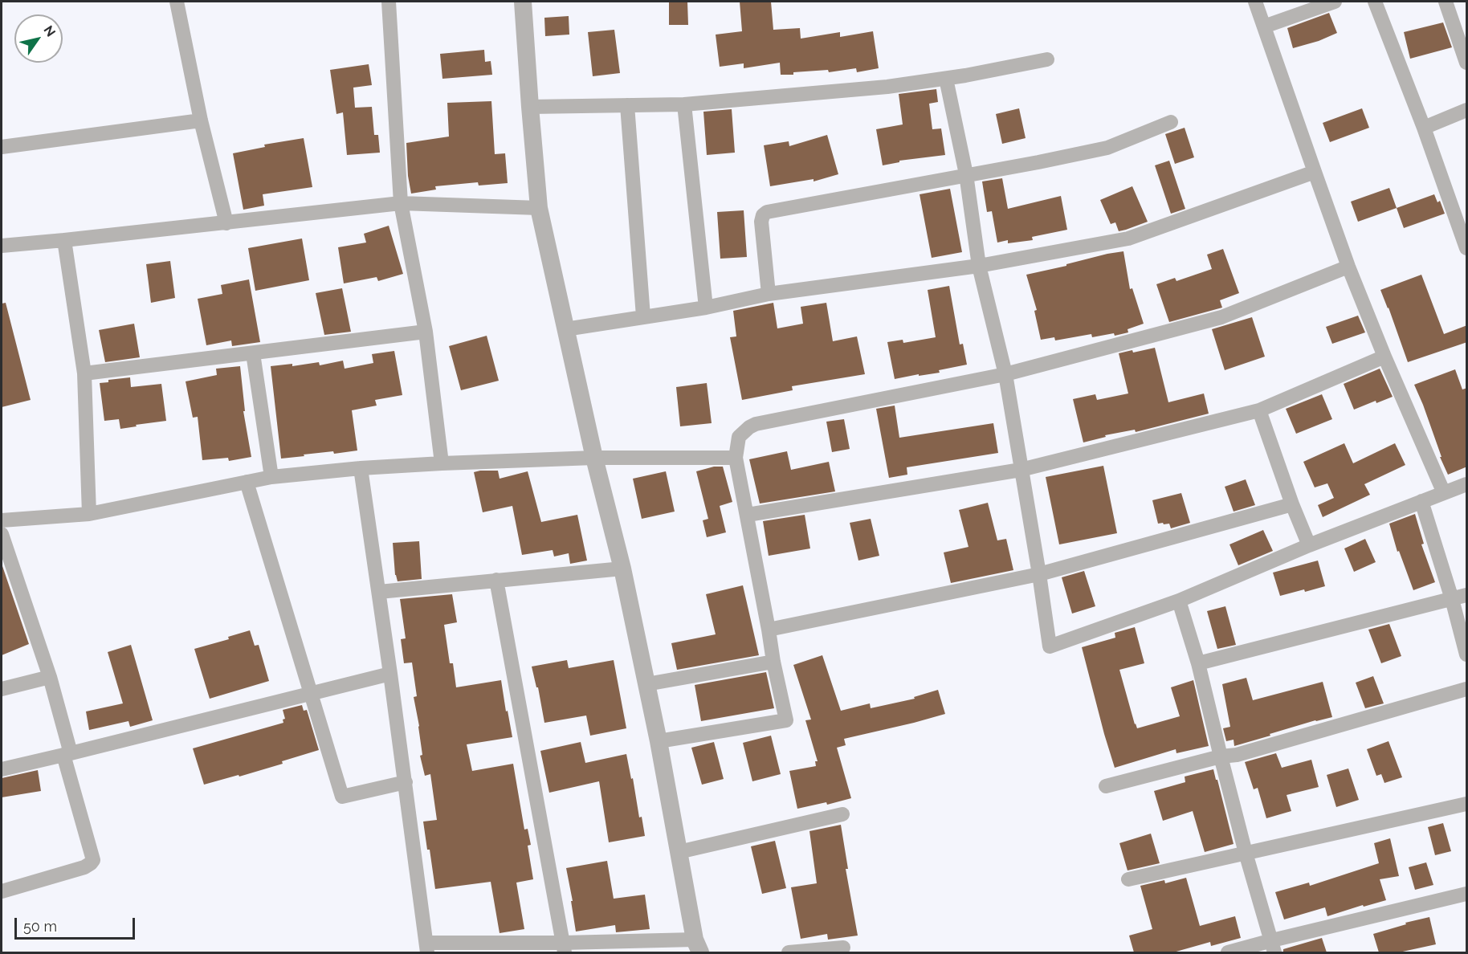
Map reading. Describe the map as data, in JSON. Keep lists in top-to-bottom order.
{
  "scale_bar": "50 m",
  "north": "top right"
}
